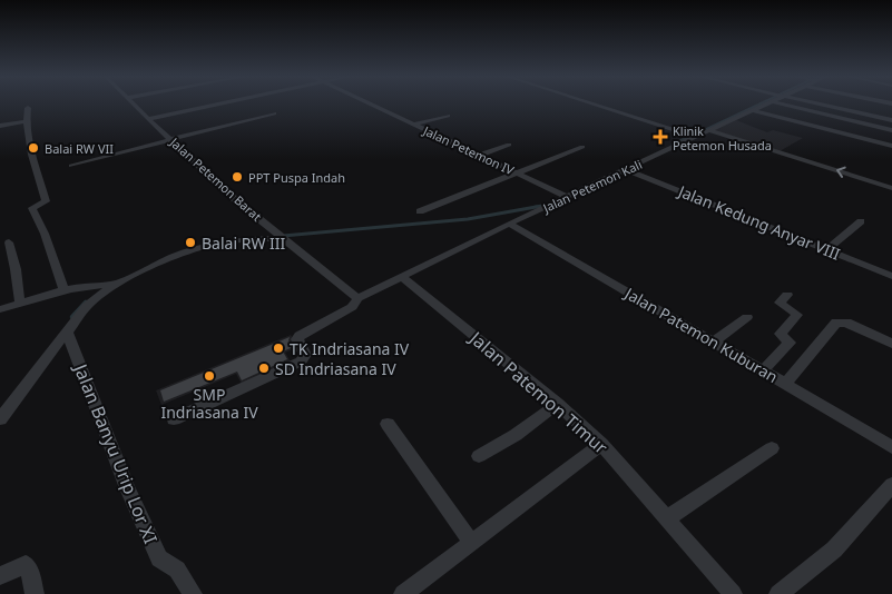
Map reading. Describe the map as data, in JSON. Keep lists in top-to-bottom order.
{
  "streets": {
    "street": [
      "Jalan Petemon IV",
      "Jalan Petemon Barat",
      "Jalan Petemon Kali",
      "Jalan Kedung Anyar VIII",
      "Jalan Patemon Kuburan",
      "Jalan Patemon Timur",
      "Jalan Banyu Urip Lor XI"
    ]
  },
  "crossings": [
    ["Jalan Petemon IV", "Jalan Petemon Kali"],
    ["Jalan Petemon Barat", "Jalan Petemon Kali"],
    ["Jalan Petemon Kali", "Jalan Kedung Anyar VIII"],
    ["Jalan Petemon Kali", "Jalan Patemon Kuburan"],
    ["Jalan Petemon Kali", "Jalan Patemon Timur"]
  ],
  "places": {
    "health": ["Klinik Petemon Husada"],
    "other": [
      "Balai RW VII",
      "PPT Puspa Indah",
      "Balai RW III",
      "TK Indriasana IV",
      "SD Indriasana IV",
      "SMP Indriasana IV"
    ]
  }
}
